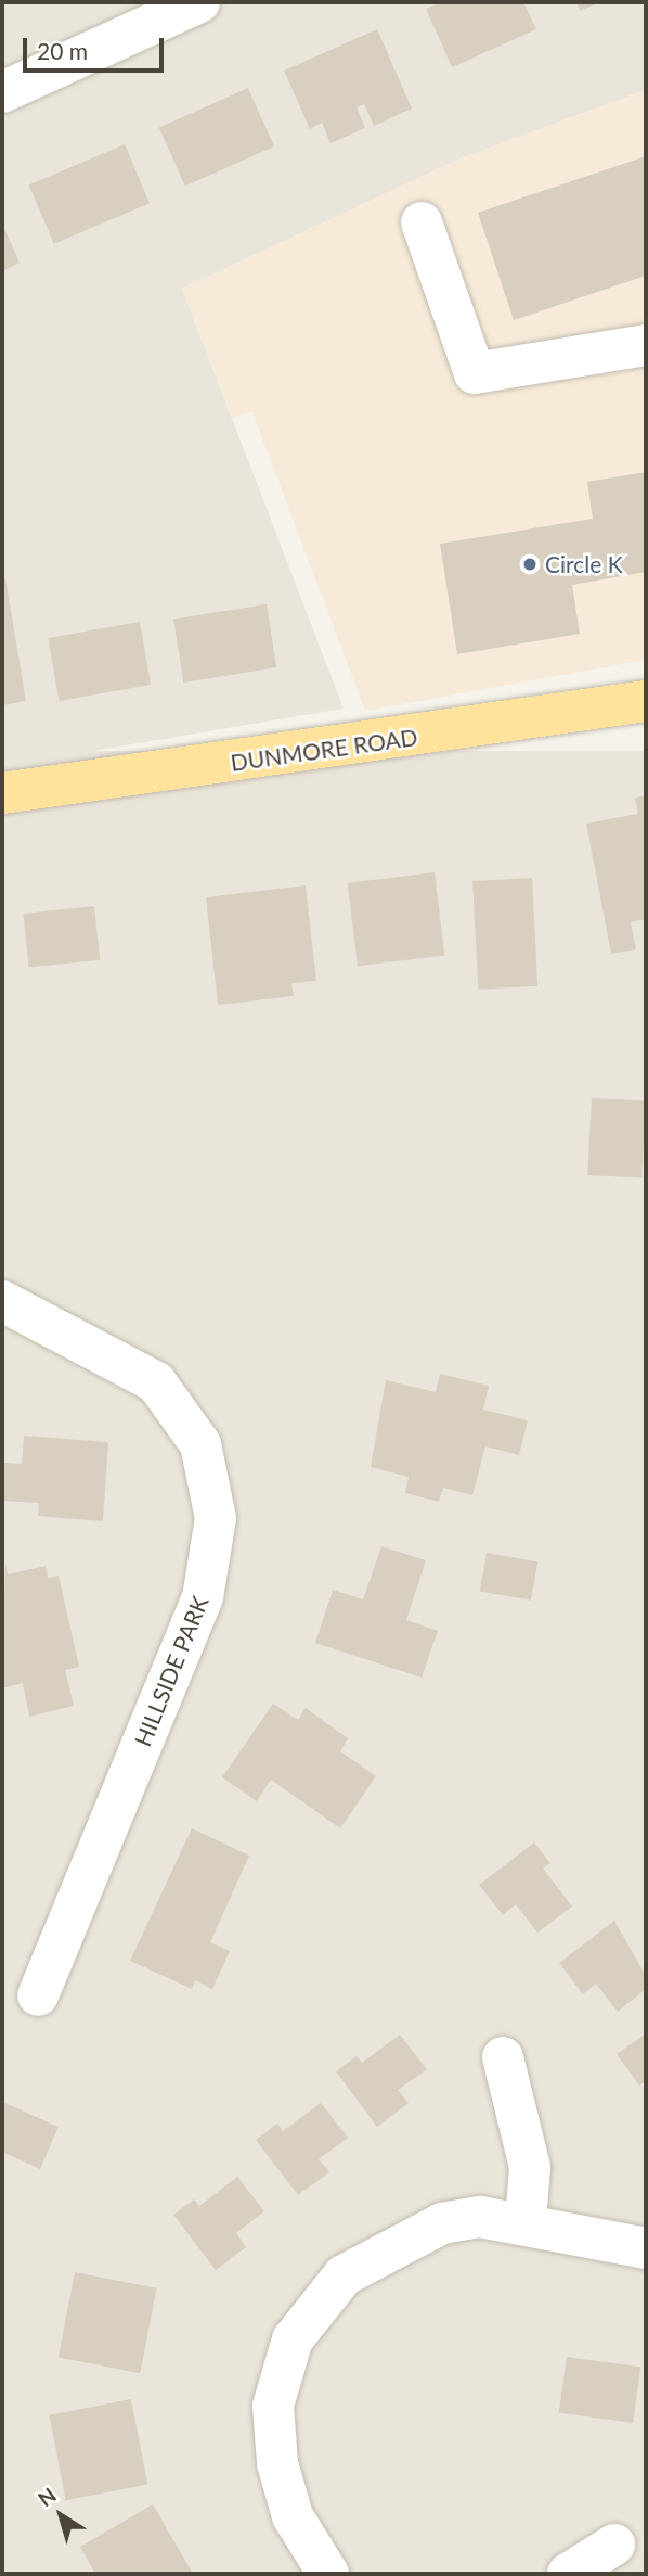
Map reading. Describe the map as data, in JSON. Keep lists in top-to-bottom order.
{
  "streets": {
    "main road": ["DUNMORE ROAD"],
    "street": ["HILLSIDE PARK"]
  },
  "places": ["Circle K"],
  "scale_bar": "20 m",
  "north": "top left"
}
